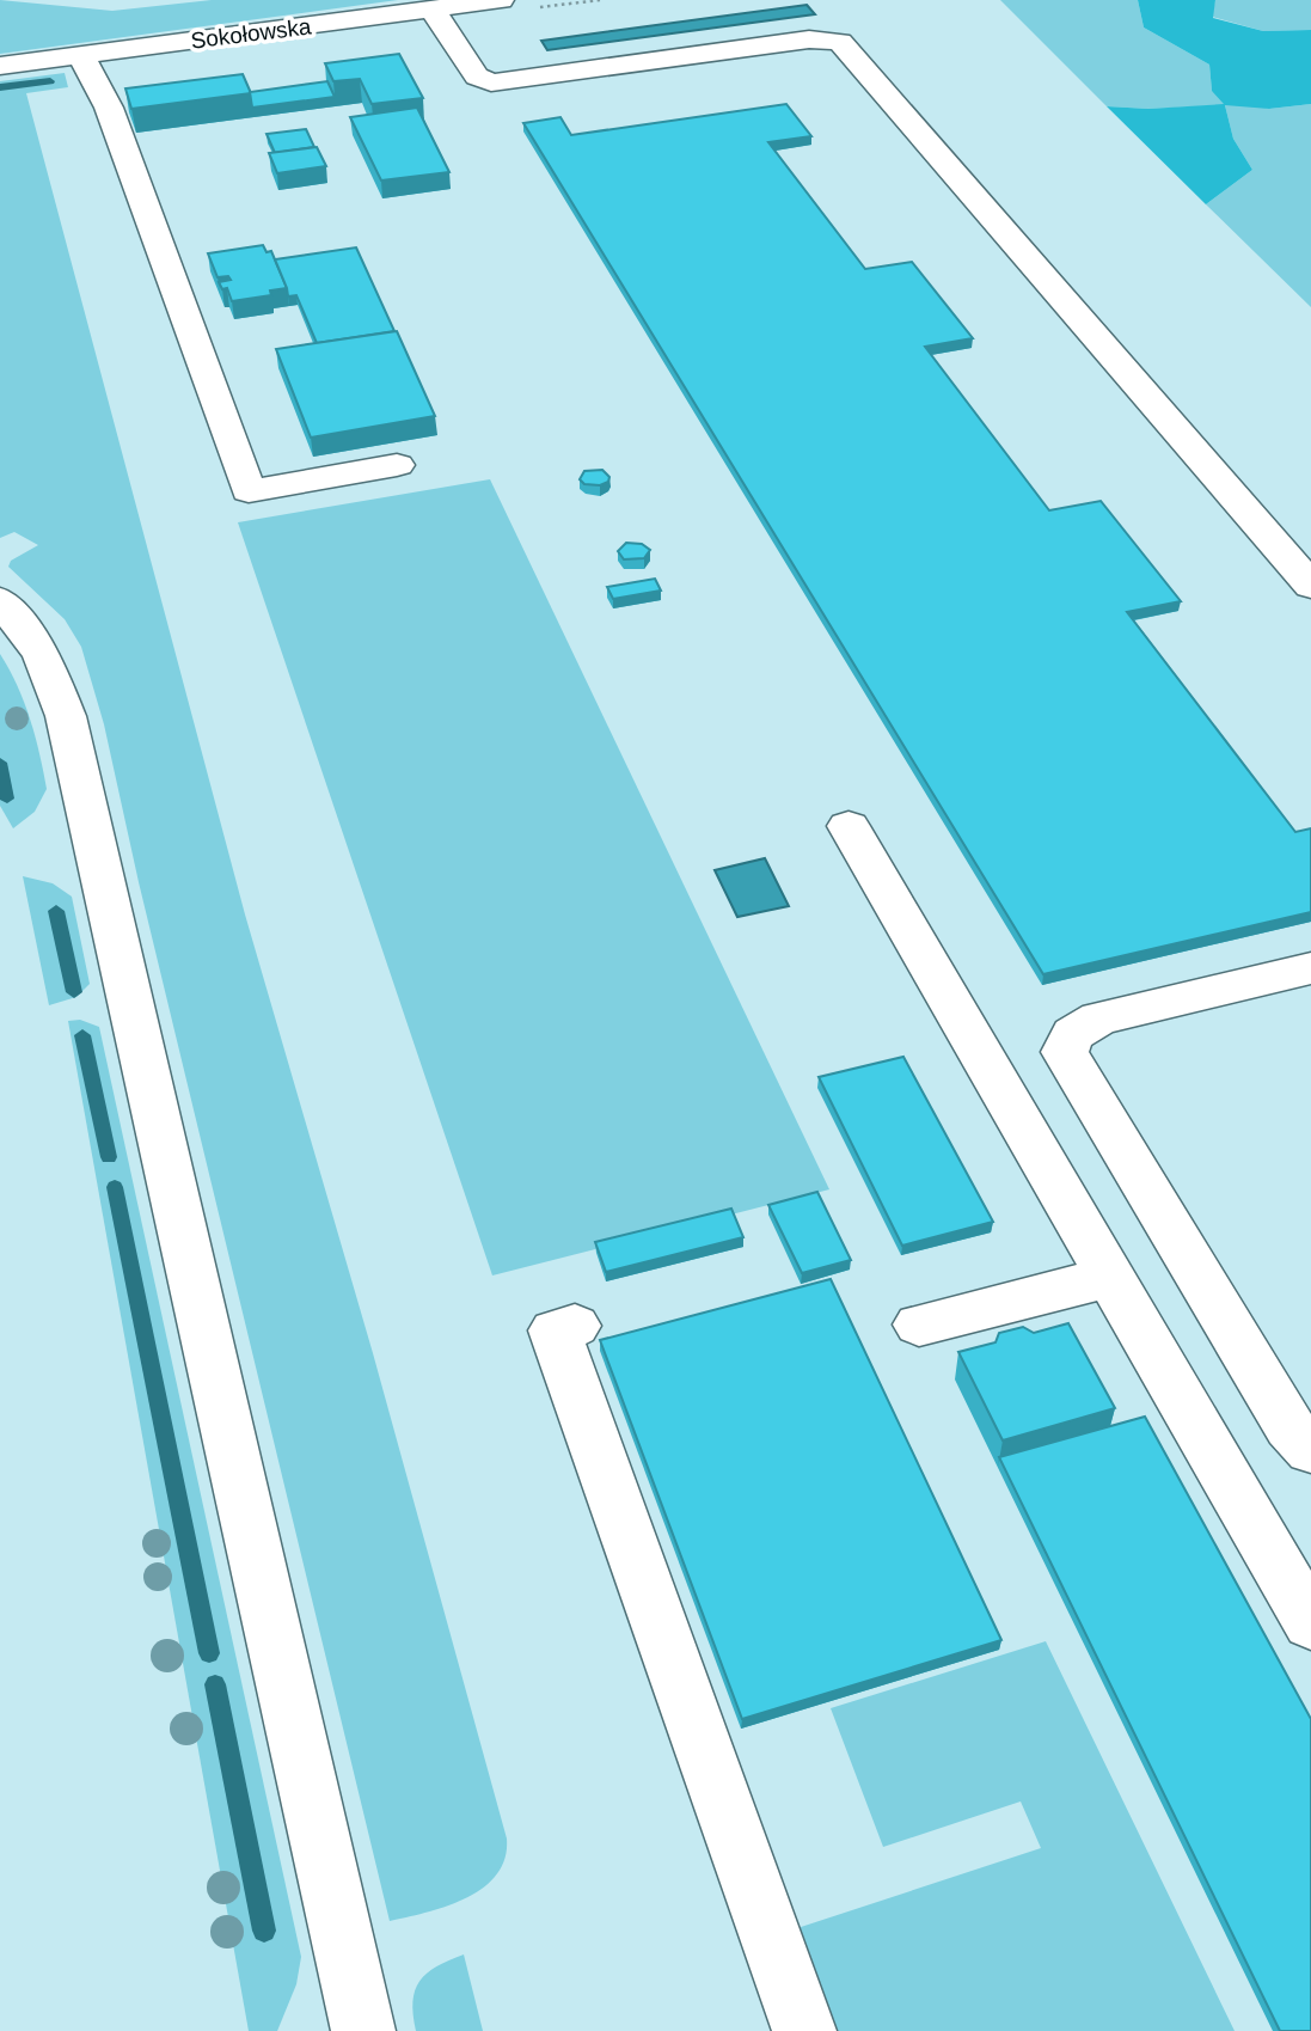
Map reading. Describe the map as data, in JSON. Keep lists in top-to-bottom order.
{
  "streets": {
    "street": ["Sokołowska"]
  }
}
